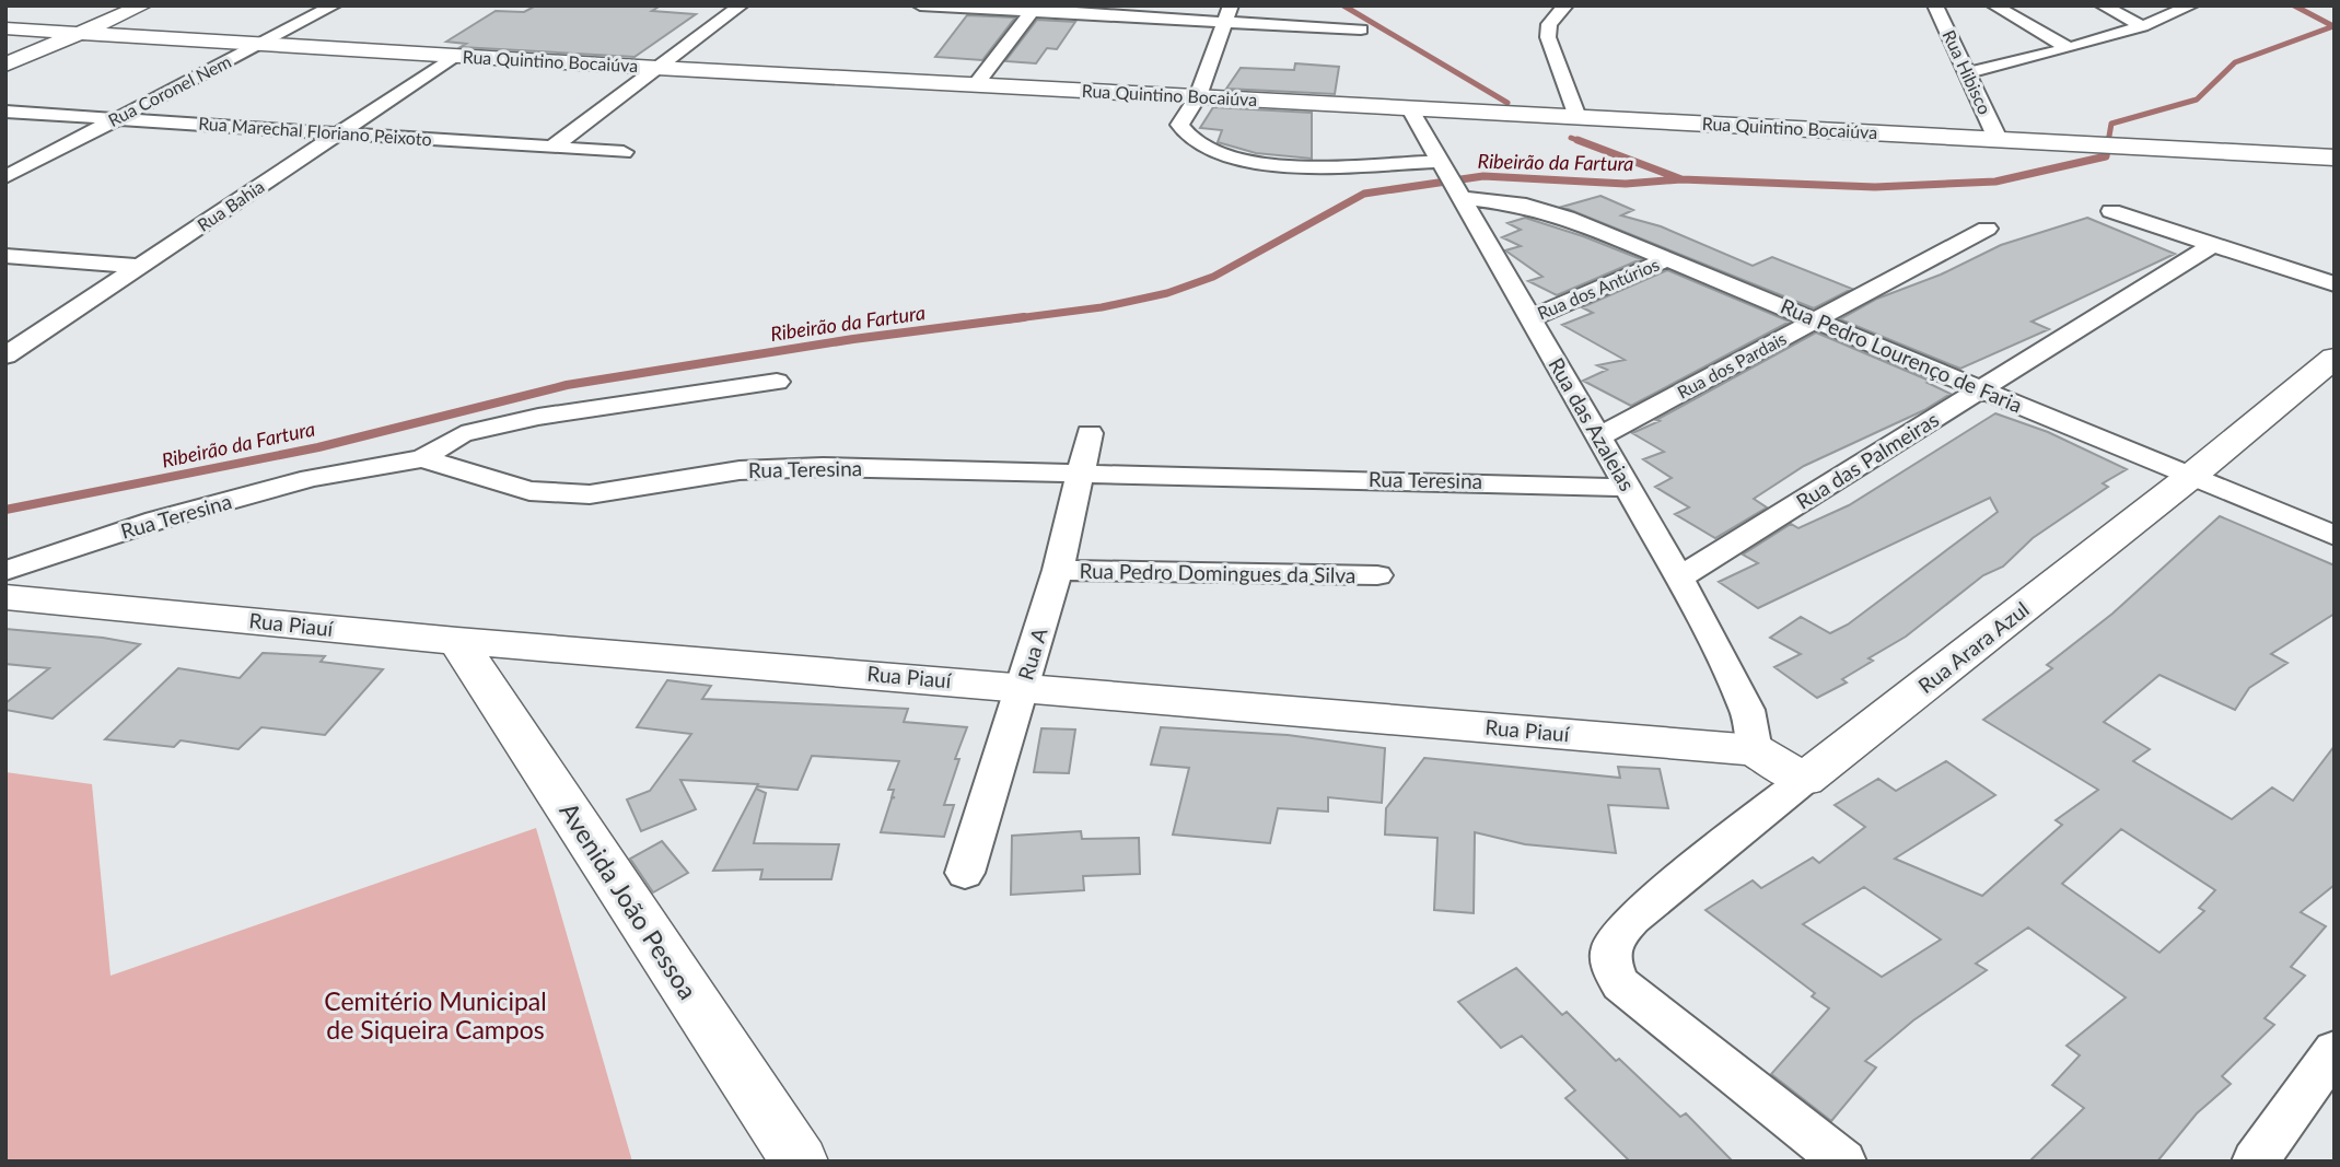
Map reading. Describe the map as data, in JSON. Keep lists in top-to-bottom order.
{
  "streets": {
    "street": [
      "Rua Quintino Bocaiúva",
      "Rua Hibisco",
      "Rua Coronel Nem",
      "Rua Marechal Floriano Peixoto",
      "Rua Bahia",
      "Rua dos Antúrios",
      "Rua Pedro Lourenço de Faria",
      "Rua dos Pardais",
      "Rua das Azaleias",
      "Rua das Palmeiras",
      "Rua Teresina",
      "Rua Pedro Domingues da Silva",
      "Rua Piauí",
      "Rua Arara Azul",
      "Rua A",
      "Avenida João Pessoa"
    ]
  },
  "crossings": [
    ["Rua Quintino Bocaiúva", "Rua Hibisco"],
    ["Rua Quintino Bocaiúva", "Rua Coronel Nem"],
    ["Rua Quintino Bocaiúva", "Rua Bahia"],
    ["Rua Quintino Bocaiúva", "Rua Pedro Lourenço de Faria"],
    ["Rua Quintino Bocaiúva", "Rua das Azaleias"],
    ["Rua Coronel Nem", "Rua Marechal Floriano Peixoto"],
    ["Rua Marechal Floriano Peixoto", "Rua Bahia"],
    ["Rua dos Antúrios", "Rua Pedro Lourenço de Faria"],
    ["Rua dos Antúrios", "Rua das Azaleias"],
    ["Rua Pedro Lourenço de Faria", "Rua dos Pardais"],
    ["Rua Pedro Lourenço de Faria", "Rua das Azaleias"],
    ["Rua Pedro Lourenço de Faria", "Rua das Palmeiras"],
    ["Rua Pedro Lourenço de Faria", "Rua Arara Azul"],
    ["Rua dos Pardais", "Rua das Azaleias"],
    ["Rua das Azaleias", "Rua das Palmeiras"],
    ["Rua das Azaleias", "Rua Teresina"],
    ["Rua das Azaleias", "Rua Piauí"],
    ["Rua Teresina", "Rua A"],
    ["Rua Pedro Domingues da Silva", "Rua A"],
    ["Rua Piauí", "Rua Arara Azul"],
    ["Rua Piauí", "Rua A"],
    ["Rua Piauí", "Avenida João Pessoa"]
  ],
  "water": ["Ribeirão da Fartura"],
  "parks": ["Cemitério Municipal de Siqueira Campos"]
}
